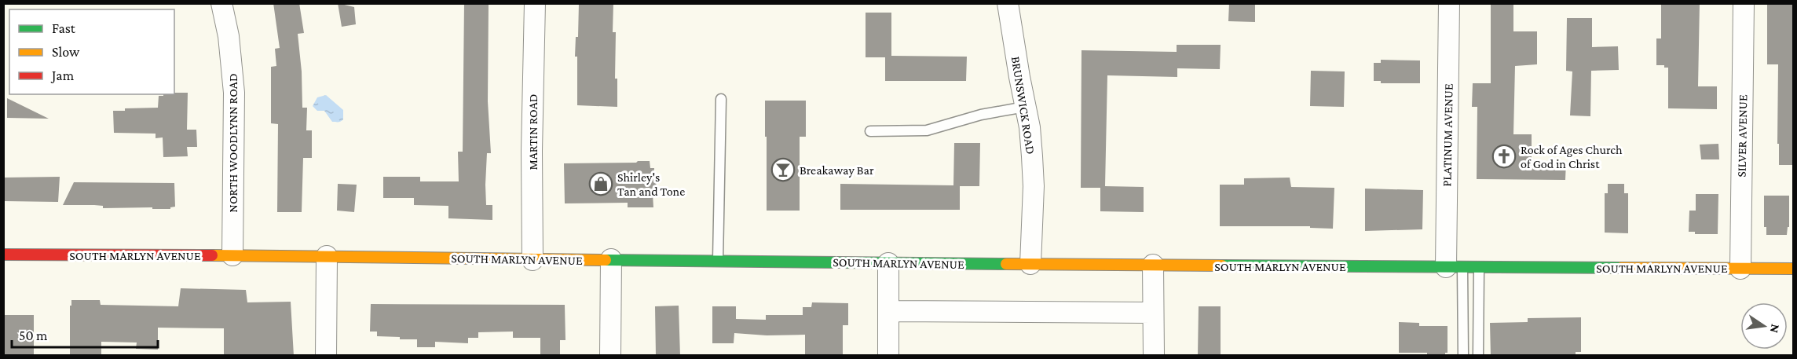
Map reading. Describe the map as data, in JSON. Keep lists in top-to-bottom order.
{
  "streets": {
    "street": [
      "BRUNSWICK ROAD",
      "MARTIN ROAD",
      "PLATINUM AVENUE",
      "SILVER AVENUE",
      "NORTH WOODLYNN ROAD",
      "SOUTH MARLYN AVENUE"
    ]
  },
  "crossings": [
    ["BRUNSWICK ROAD", "SOUTH MARLYN AVENUE"],
    ["MARTIN ROAD", "SOUTH MARLYN AVENUE"],
    ["PLATINUM AVENUE", "SOUTH MARLYN AVENUE"],
    ["SILVER AVENUE", "SOUTH MARLYN AVENUE"],
    ["NORTH WOODLYNN ROAD", "SOUTH MARLYN AVENUE"]
  ],
  "places": {
    "church": ["Rock of Ages Church of God in Christ"],
    "bar": ["Breakaway Bar"],
    "shop": ["Shirley's Tan and Tone"]
  },
  "legend": ["Fast", "Slow", "Jam"],
  "scale_bar": "50 m",
  "north": "right"
}
